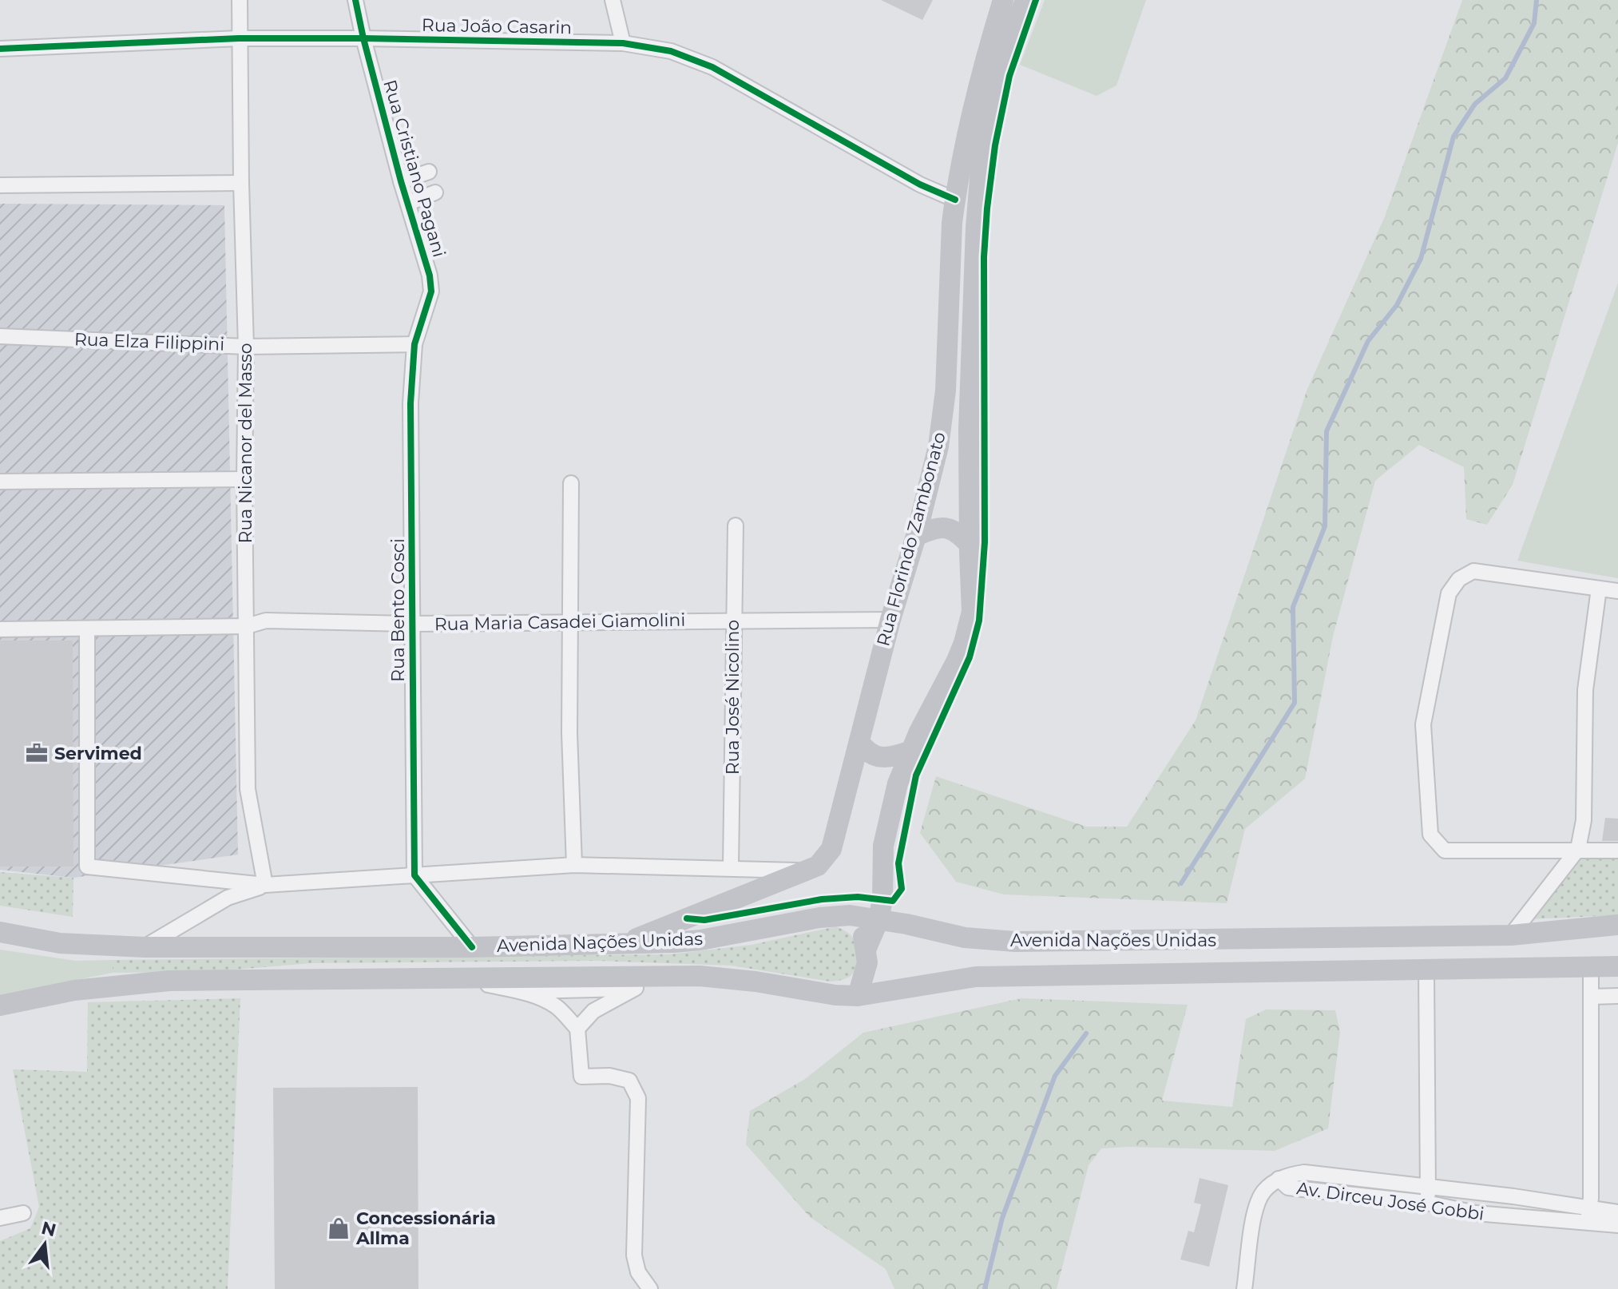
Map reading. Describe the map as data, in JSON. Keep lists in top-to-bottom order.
{
  "streets": {
    "main road": ["Rua Florindo Zambonato", "Avenida Nações Unidas"],
    "street": [
      "Rua João Casarin",
      "Rua Cristiano Pagani",
      "Rua Elza Filippini",
      "Rua Nicanor del Masso",
      "Rua Bento Cosci",
      "Rua Maria Casadei Giamolini",
      "Rua José Nicolino",
      "Av. Dirceu José Gobbi"
    ]
  },
  "crossings": [
    ["Rua João Casarin", "Rua Cristiano Pagani"],
    ["Rua João Casarin", "Rua Nicanor del Masso"],
    ["Rua João Casarin", "Rua Florindo Zambonato"],
    ["Rua Cristiano Pagani", "Rua Elza Filippini"],
    ["Rua Cristiano Pagani", "Rua Bento Cosci"],
    ["Rua Elza Filippini", "Rua Nicanor del Masso"],
    ["Rua Elza Filippini", "Rua Bento Cosci"],
    ["Rua Nicanor del Masso", "Rua Maria Casadei Giamolini"],
    ["Rua Florindo Zambonato", "Rua Maria Casadei Giamolini"],
    ["Rua Florindo Zambonato", "Avenida Nações Unidas"],
    ["Rua Bento Cosci", "Rua Maria Casadei Giamolini"],
    ["Rua Maria Casadei Giamolini", "Rua José Nicolino"]
  ],
  "places": {
    "office": ["Servimed"],
    "shop": ["Concessionária Allma"]
  },
  "north": "top"
}
